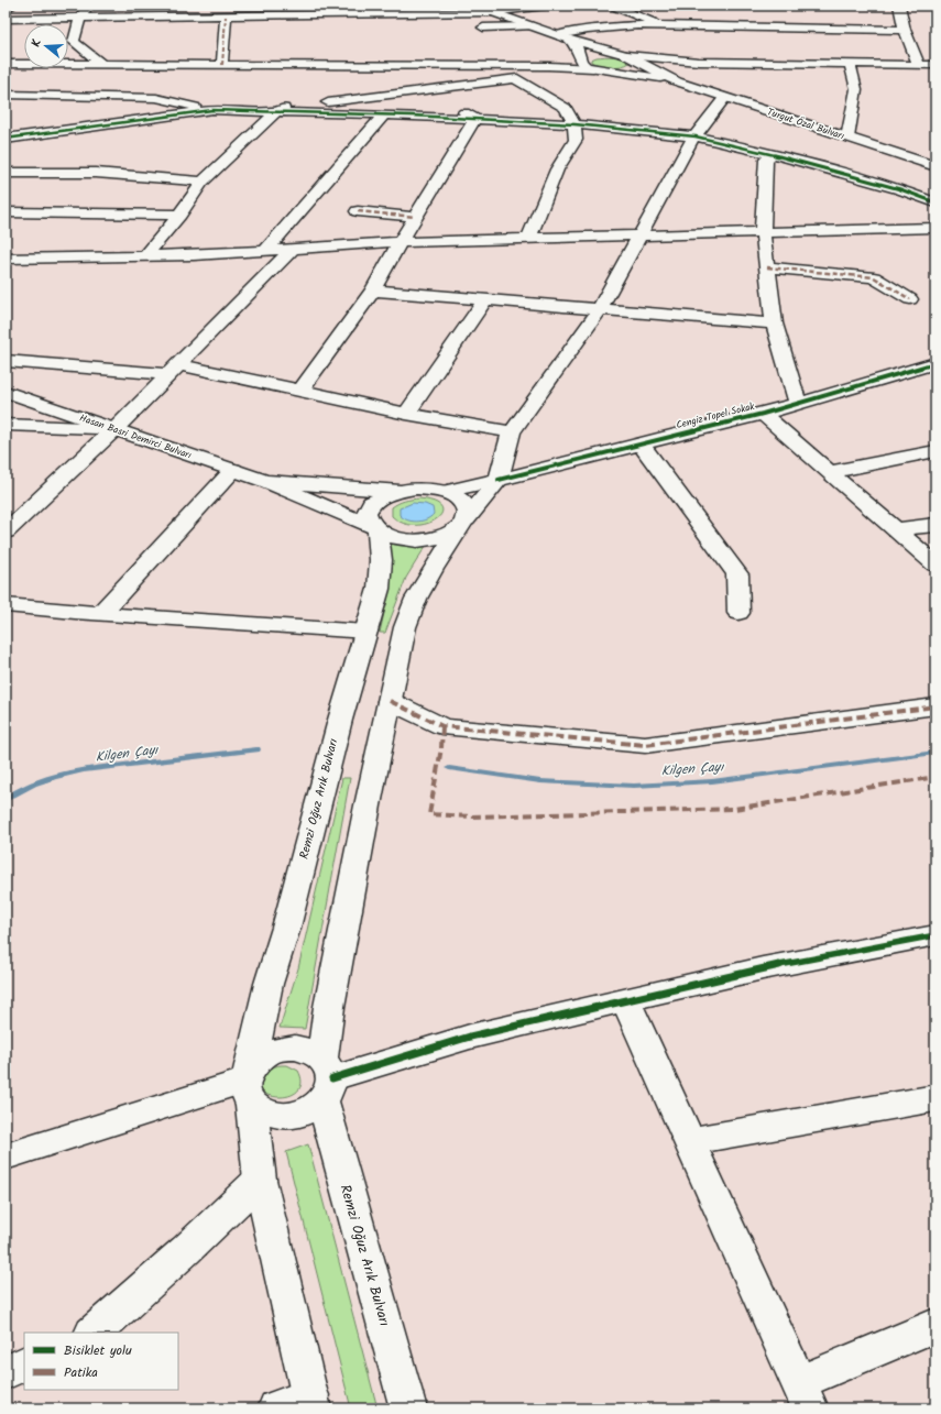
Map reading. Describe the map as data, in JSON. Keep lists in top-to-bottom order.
{
  "streets": {
    "street": [
      "Turgut Özal Bulvarı",
      "Cengiz Topel Sokak",
      "Hasan Basri Demirci Bulvarı",
      "Remzi Oğuz Arık Bulvarı"
    ]
  },
  "crossings": [
    ["Cengiz Topel Sokak", "Remzi Oğuz Arık Bulvarı"],
    ["Hasan Basri Demirci Bulvarı", "Remzi Oğuz Arık Bulvarı"]
  ],
  "water": ["Kilgen Çayı"],
  "legend": ["Bisiklet yolu", "Patika"],
  "north": "left"
}
